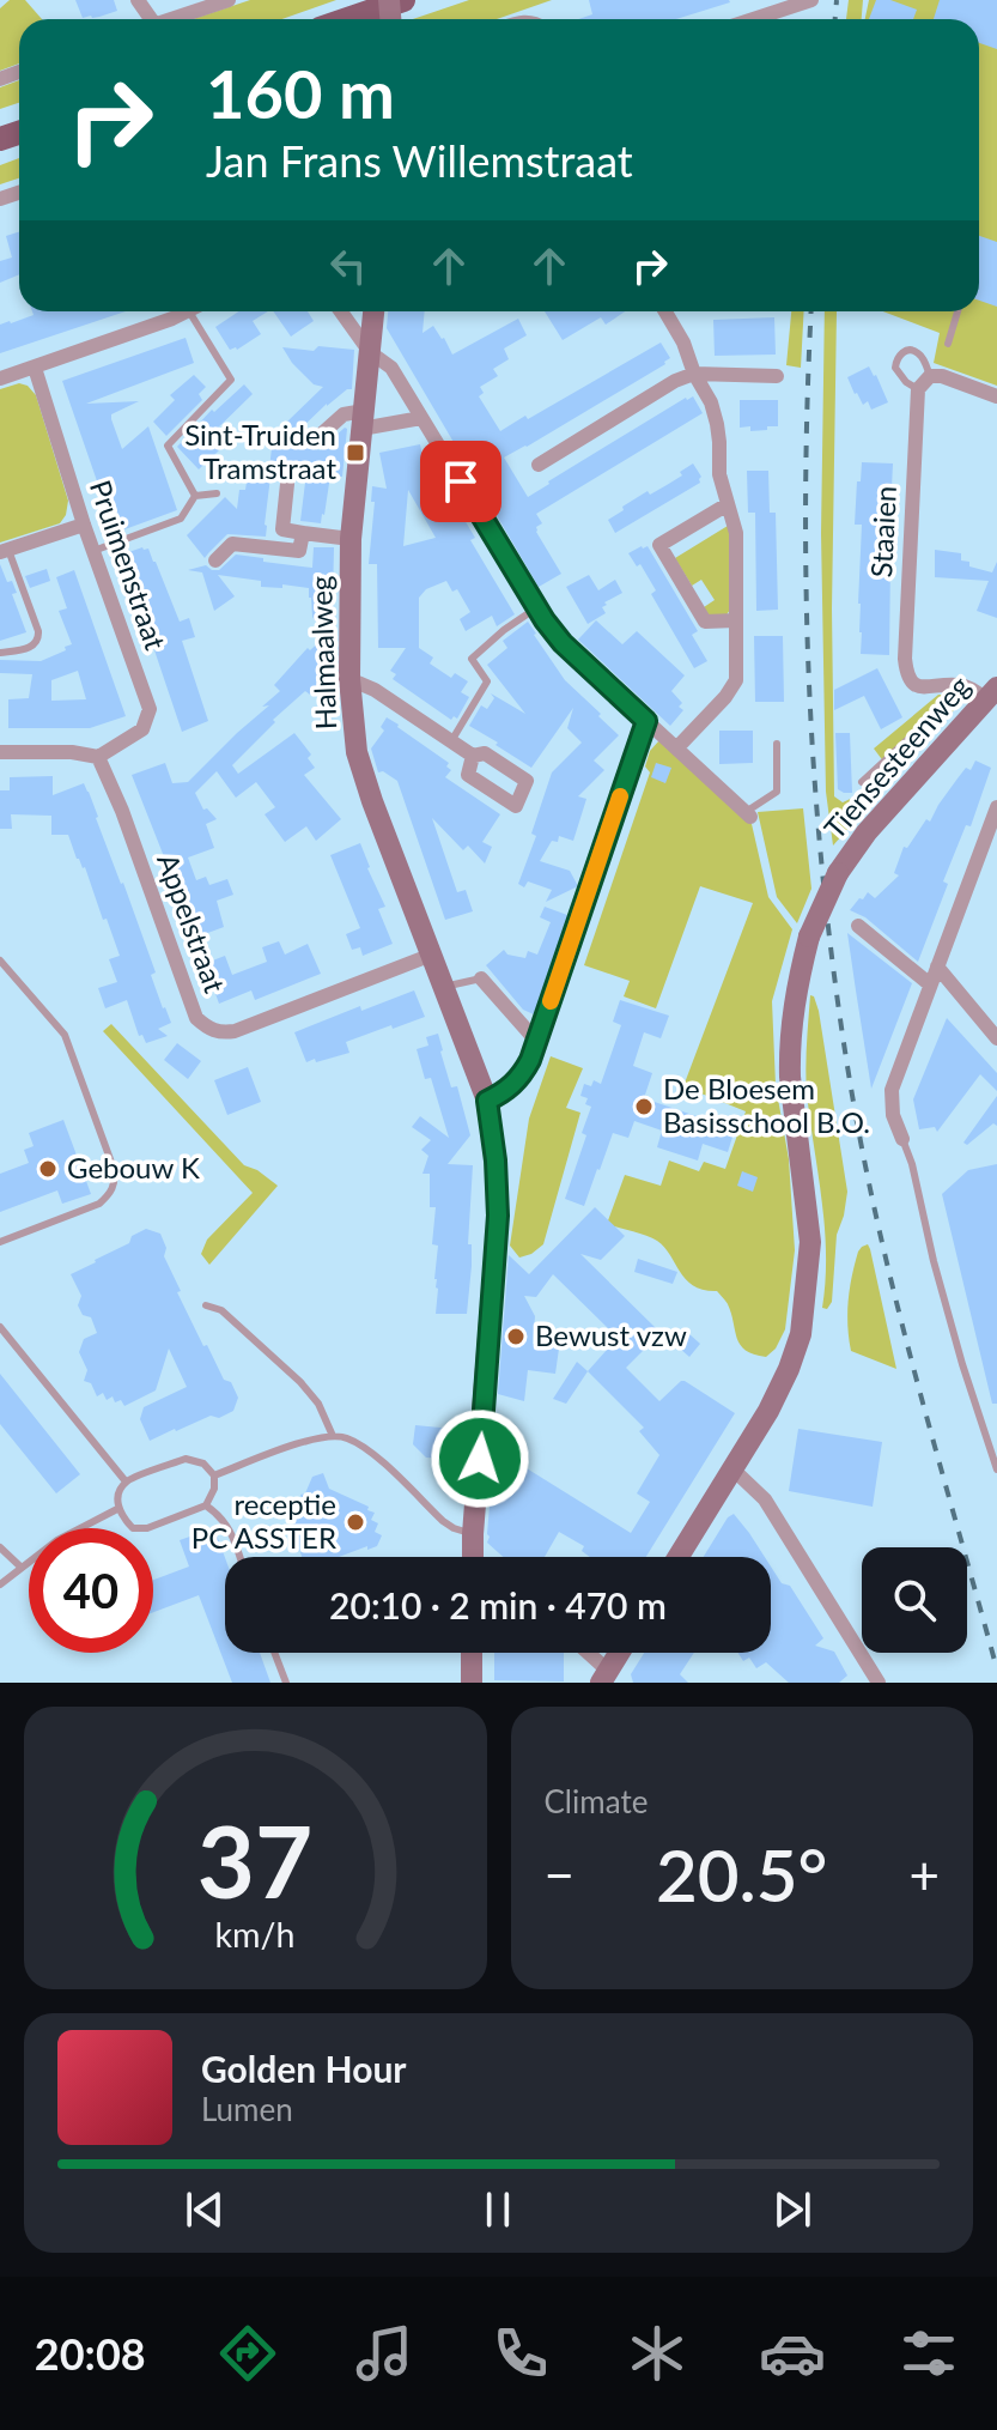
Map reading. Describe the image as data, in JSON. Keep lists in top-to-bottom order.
{
  "streets": {
    "street": [
      "Staaien",
      "Pruimenstraat",
      "Halmaalweg",
      "Tiensesteenweg",
      "Appelstraat"
    ]
  },
  "crossings": [
    ["Staaien", "Tiensesteenweg"],
    ["Pruimenstraat", "Appelstraat"],
    ["Halmaalweg", "Appelstraat"]
  ],
  "places": {
    "transit": ["Sint-Truiden Tramstraat"],
    "other": [
      "De Bloesem Basisschool B.O.",
      "Gebouw K",
      "Bewust vzw",
      "receptie PC ASSTER"
    ]
  },
  "page": {
    "turn": ["160 m", "Jan Frans Willemstraat"],
    "limit": "40",
    "trip": "20:10 · 2 min · 470 m",
    "tile": "Climate",
    "heat": ["−", "20.5°", "+"],
    "song": ["Golden Hour", "Lumen"],
    "tabs": "20:08",
    "gauge": ["37", "km/h"]
  }
}
